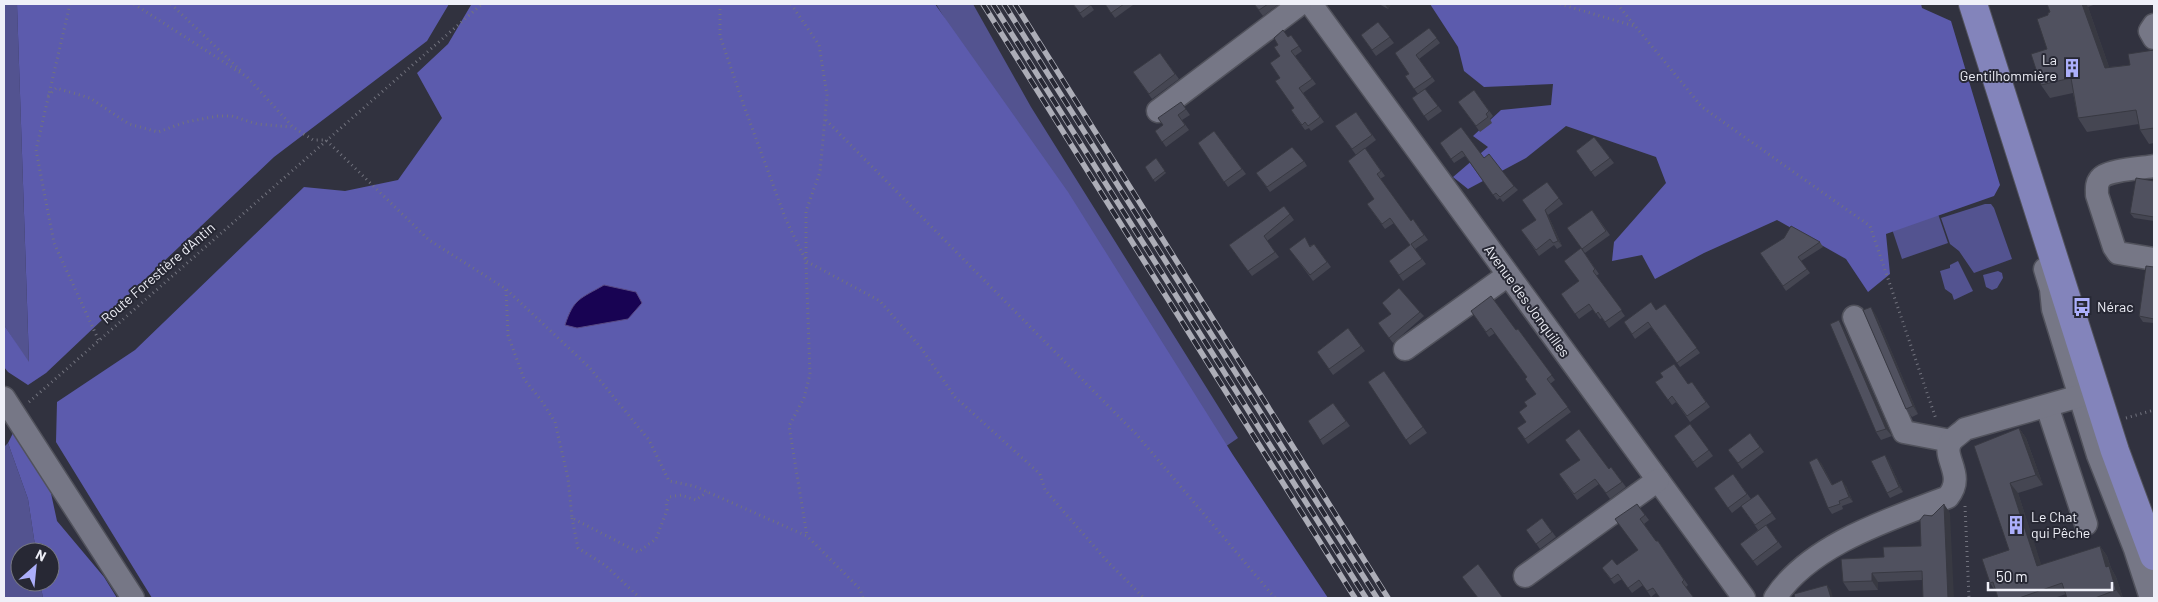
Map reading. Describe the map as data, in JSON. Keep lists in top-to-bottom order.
{
  "streets": {
    "street": ["Avenue des Jonquilles"],
    "path": ["Route Forestière d'Antin"]
  },
  "places": {
    "building": ["La Gentilhommière", "Le Chat qui Pêche"],
    "bus stop": ["Nérac"]
  },
  "scale_bar": "50 m",
  "north": "top right"
}
